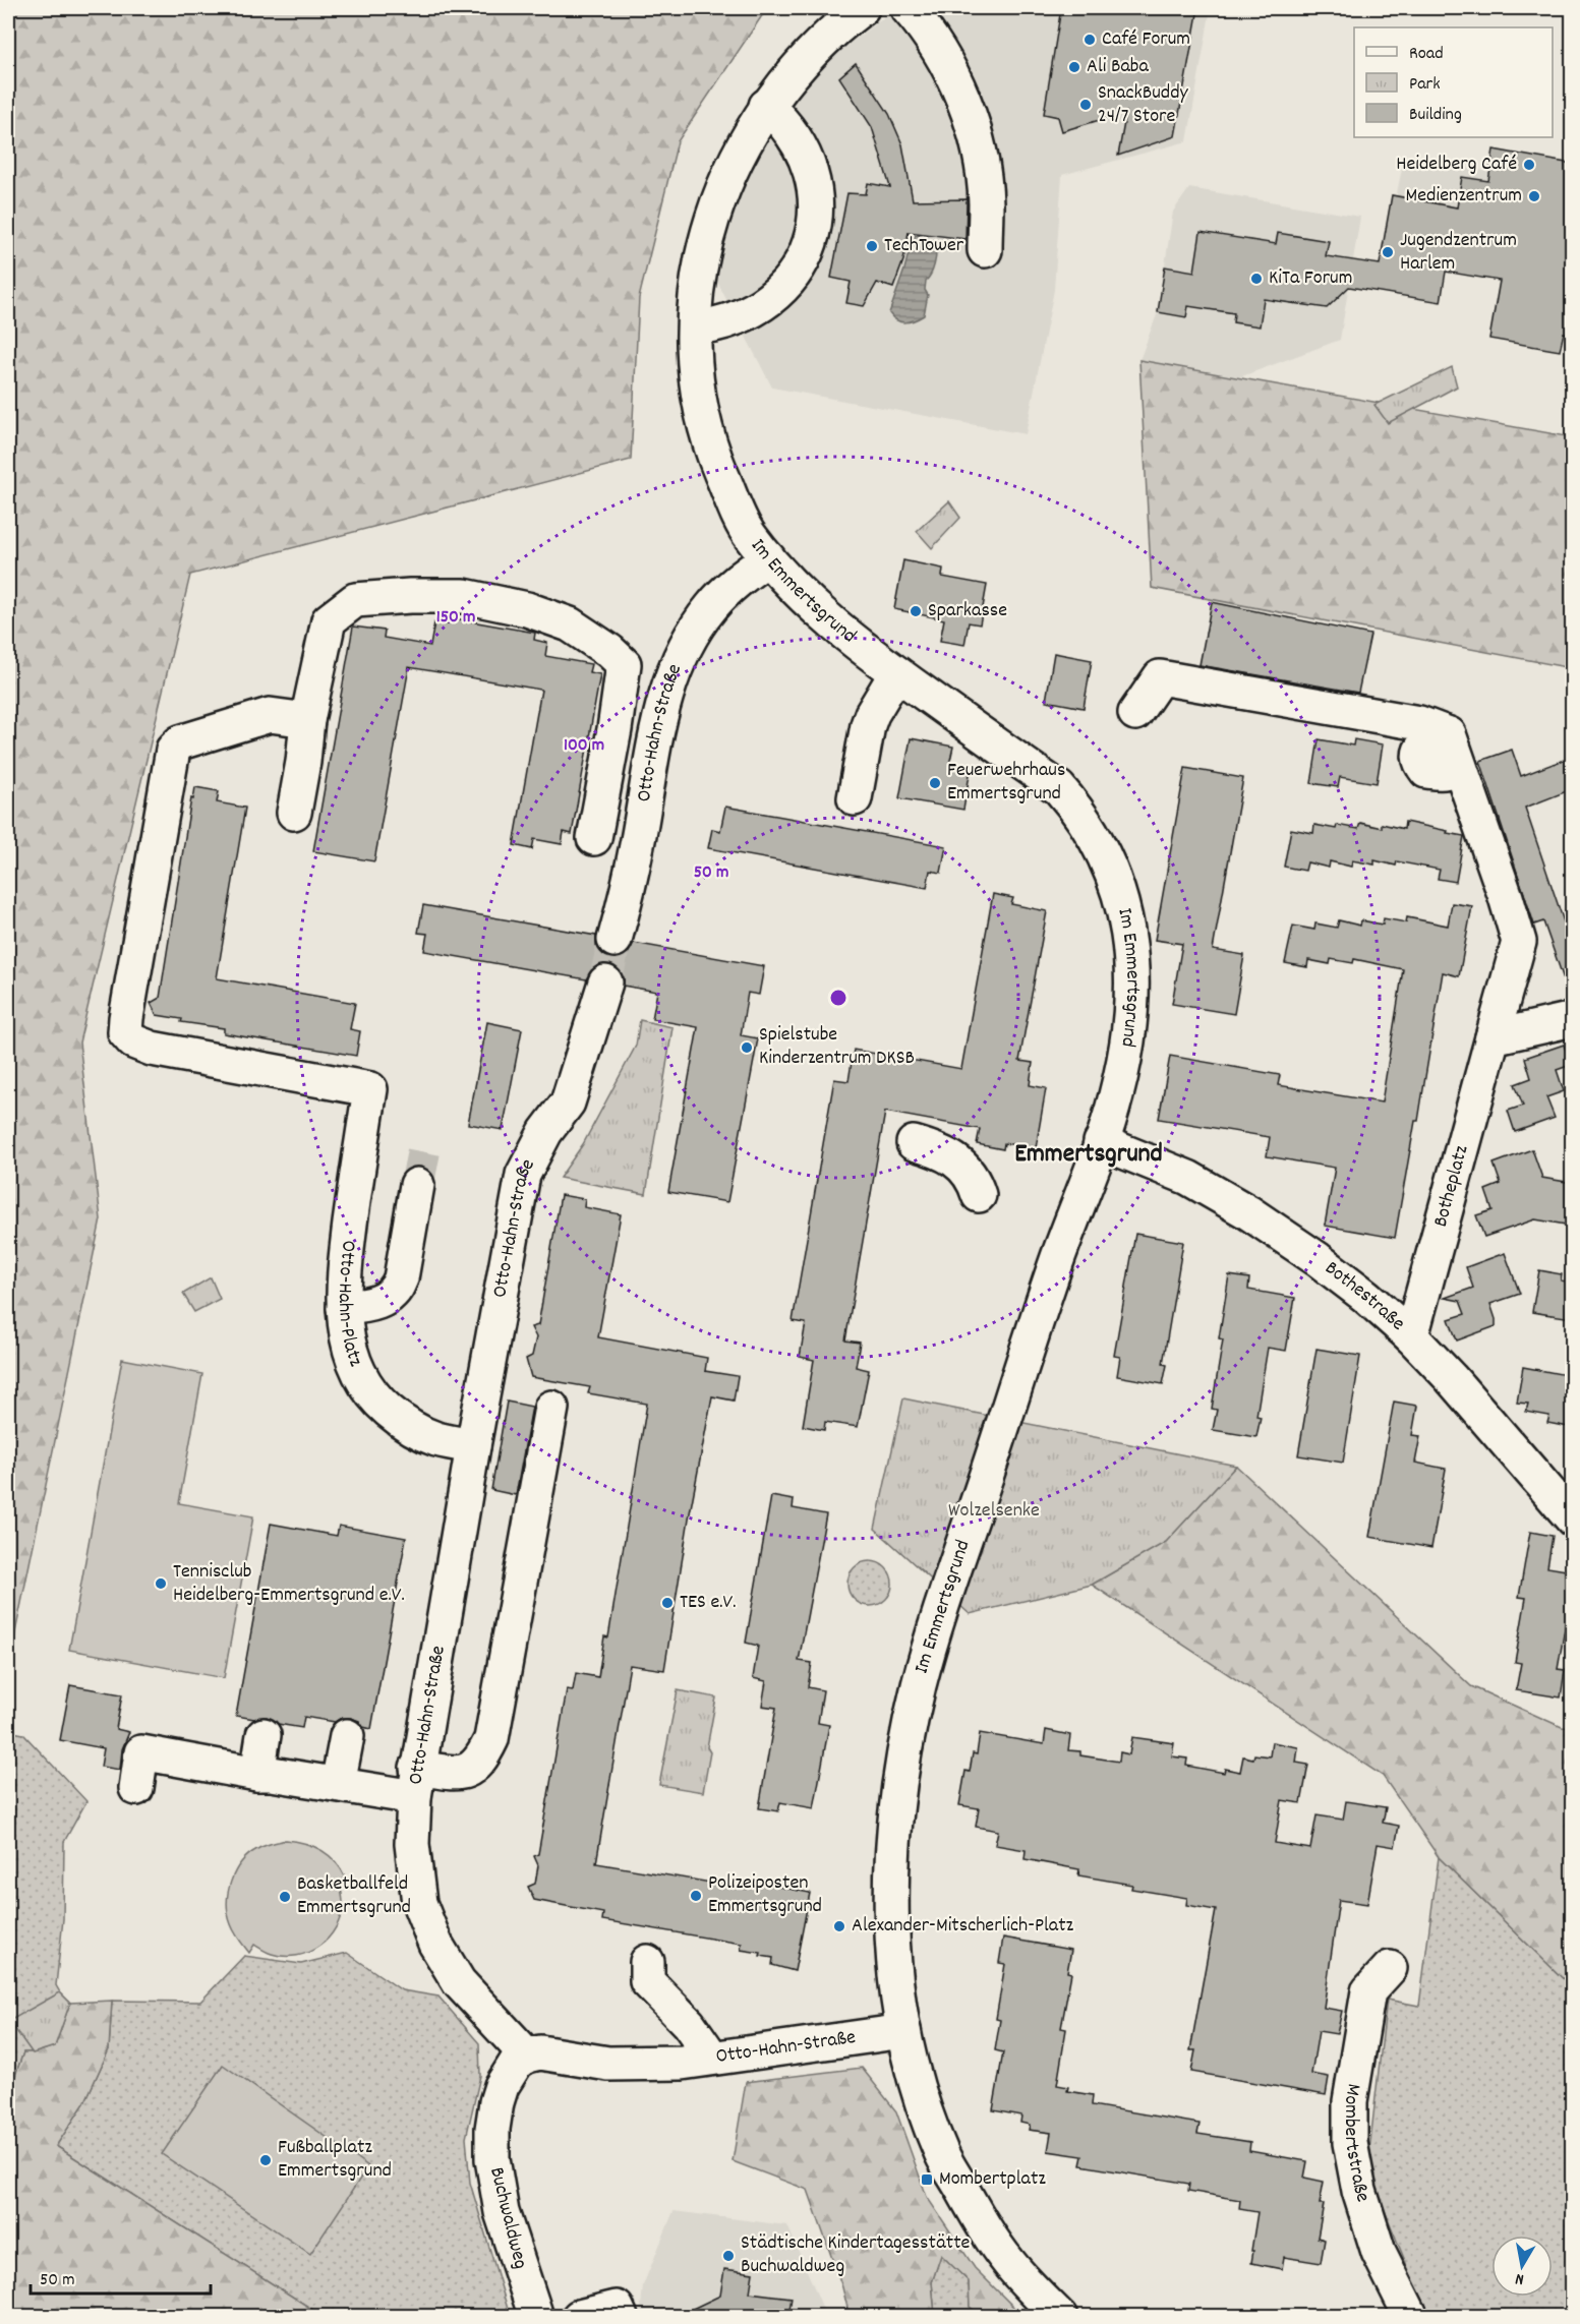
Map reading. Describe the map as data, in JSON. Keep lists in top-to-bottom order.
{
  "streets": {
    "street": [
      "Im Emmertsgrund",
      "Otto-Hahn-Straße",
      "Botheplatz",
      "Bothestraße",
      "Otto-Hahn-Platz",
      "Mombertstraße",
      "Buchwaldweg"
    ]
  },
  "crossings": [
    ["Im Emmertsgrund", "Otto-Hahn-Straße"],
    ["Im Emmertsgrund", "Bothestraße"],
    ["Otto-Hahn-Straße", "Otto-Hahn-Platz"],
    ["Otto-Hahn-Straße", "Buchwaldweg"],
    ["Botheplatz", "Bothestraße"]
  ],
  "districts": ["Emmertsgrund"],
  "parks": ["Wolzelsenke"],
  "places": {
    "other": [
      "Café Forum",
      "Ali Baba",
      "SnackBuddy 24/7 Store",
      "Heidelberg Café",
      "Medienzentrum",
      "TechTower",
      "Jugendzentrum Harlem",
      "KiTa Forum",
      "Sparkasse",
      "Feuerwehrhaus Emmertsgrund",
      "Spielstube Kinderzentrum DKSB",
      "Tennisclub Heidelberg-Emmertsgrund e.V.",
      "TES e.V.",
      "Polizeiposten Emmertsgrund",
      "Basketballfeld Emmertsgrund",
      "Alexander-Mitscherlich-Platz",
      "Fußballplatz Emmertsgrund",
      "Städtische Kindertagesstätte Buchwaldweg"
    ],
    "transit": ["Mombertplatz"]
  },
  "legend": ["Road", "Park", "Building"],
  "scale_bar": "50 m",
  "north": "bottom",
  "rings": ["150 m", "100 m", "50 m"]
}
